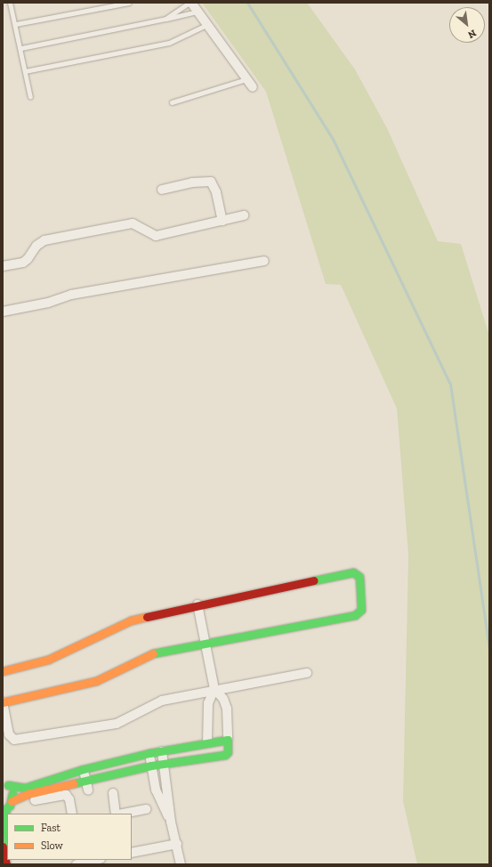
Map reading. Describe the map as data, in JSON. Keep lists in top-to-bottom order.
{
  "legend": ["Fast", "Slow"],
  "north": "bottom right"
}
